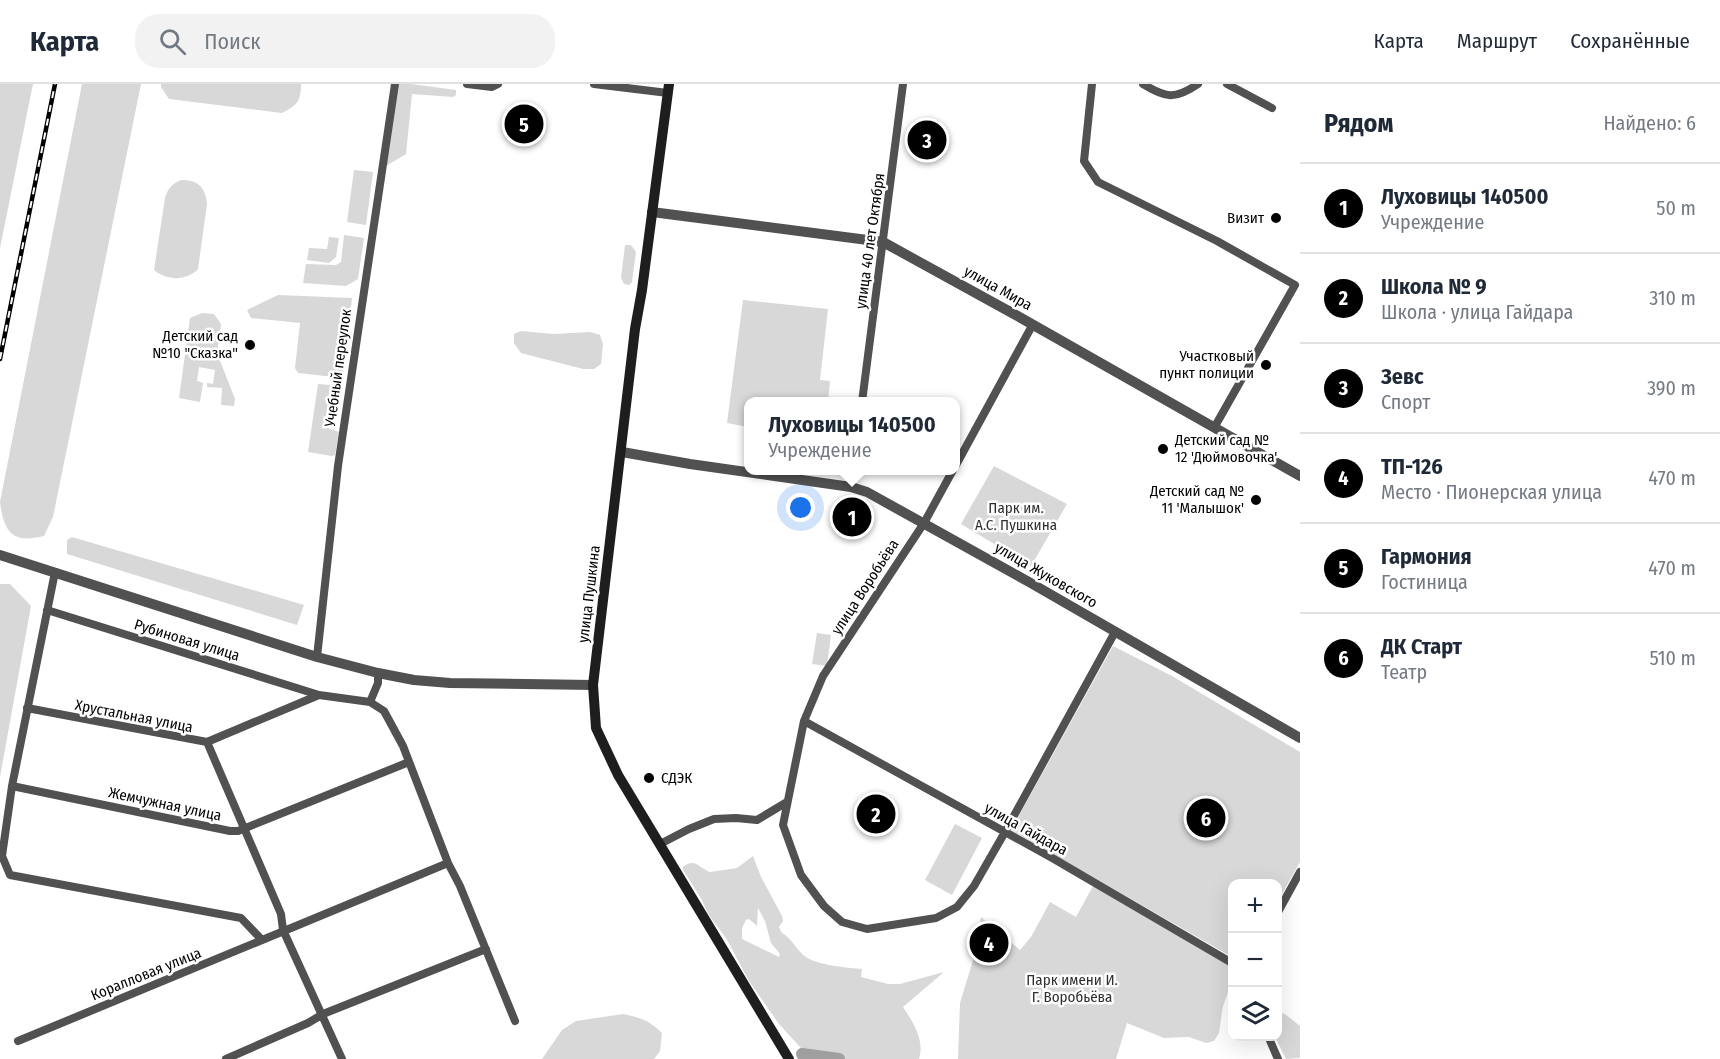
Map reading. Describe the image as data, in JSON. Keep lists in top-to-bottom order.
{
  "streets": {
    "main road": ["улица Пушкина"],
    "street": [
      "улица 40 лет Октября",
      "улица Мира",
      "Учебный переулок",
      "улица Жуковского",
      "улица Воробьёва",
      "Рубиновая улица",
      "Хрустальная улица",
      "Жемчужная улица",
      "улица Гайдара",
      "Коралловая улица"
    ]
  },
  "crossings": [
    ["улица 40 лет Октября", "улица Мира"],
    ["улица Мира", "улица Пушкина"],
    ["улица Жуковского", "улица Воробьёва"],
    ["улица Жуковского", "улица Пушкина"],
    ["улица Воробьёва", "улица Гайдара"],
    ["Рубиновая улица", "Хрустальная улица"]
  ],
  "parks": ["Парк им. А.С. Пушкина", "Парк имени И. Г. Воробьёва"],
  "places": [
    "Визит",
    "Детский сад №10 \"Сказка\"",
    "Участковый пункт полиции",
    "Детский сад № 12 'Дюймовочка'",
    "Детский сад № 11 'Малышок'",
    "СДЭК"
  ],
  "page": {
    "header": "Карта",
    "search": "Поиск",
    "nav": ["Карта", "Маршрут", "Сохранённые"],
    "heading": ["Рядом", "Найдено: 6"],
    "pins": [
      "5",
      "3",
      "1",
      "2",
      "6",
      "4"
    ],
    "list": [
      {
        "mark": "1",
        "name": "Луховицы 140500",
        "note": "Учреждение",
        "value": "50 m"
      },
      {
        "mark": "2",
        "name": "Школа № 9",
        "note": "Школа · улица Гайдара",
        "value": "310 m"
      },
      {
        "mark": "3",
        "name": "Зевс",
        "note": "Спорт",
        "value": "390 m"
      },
      {
        "mark": "4",
        "name": "ТП-126",
        "note": "Место · Пионерская улица",
        "value": "470 m"
      },
      {
        "mark": "5",
        "name": "Гармония",
        "note": "Гостиница",
        "value": "470 m"
      },
      {
        "mark": "6",
        "name": "ДК Старт",
        "note": "Театр",
        "value": "510 m"
      }
    ],
    "popup": ["Луховицы 140500", "Учреждение"],
    "map_buttons": ["+", "−"]
  }
}
